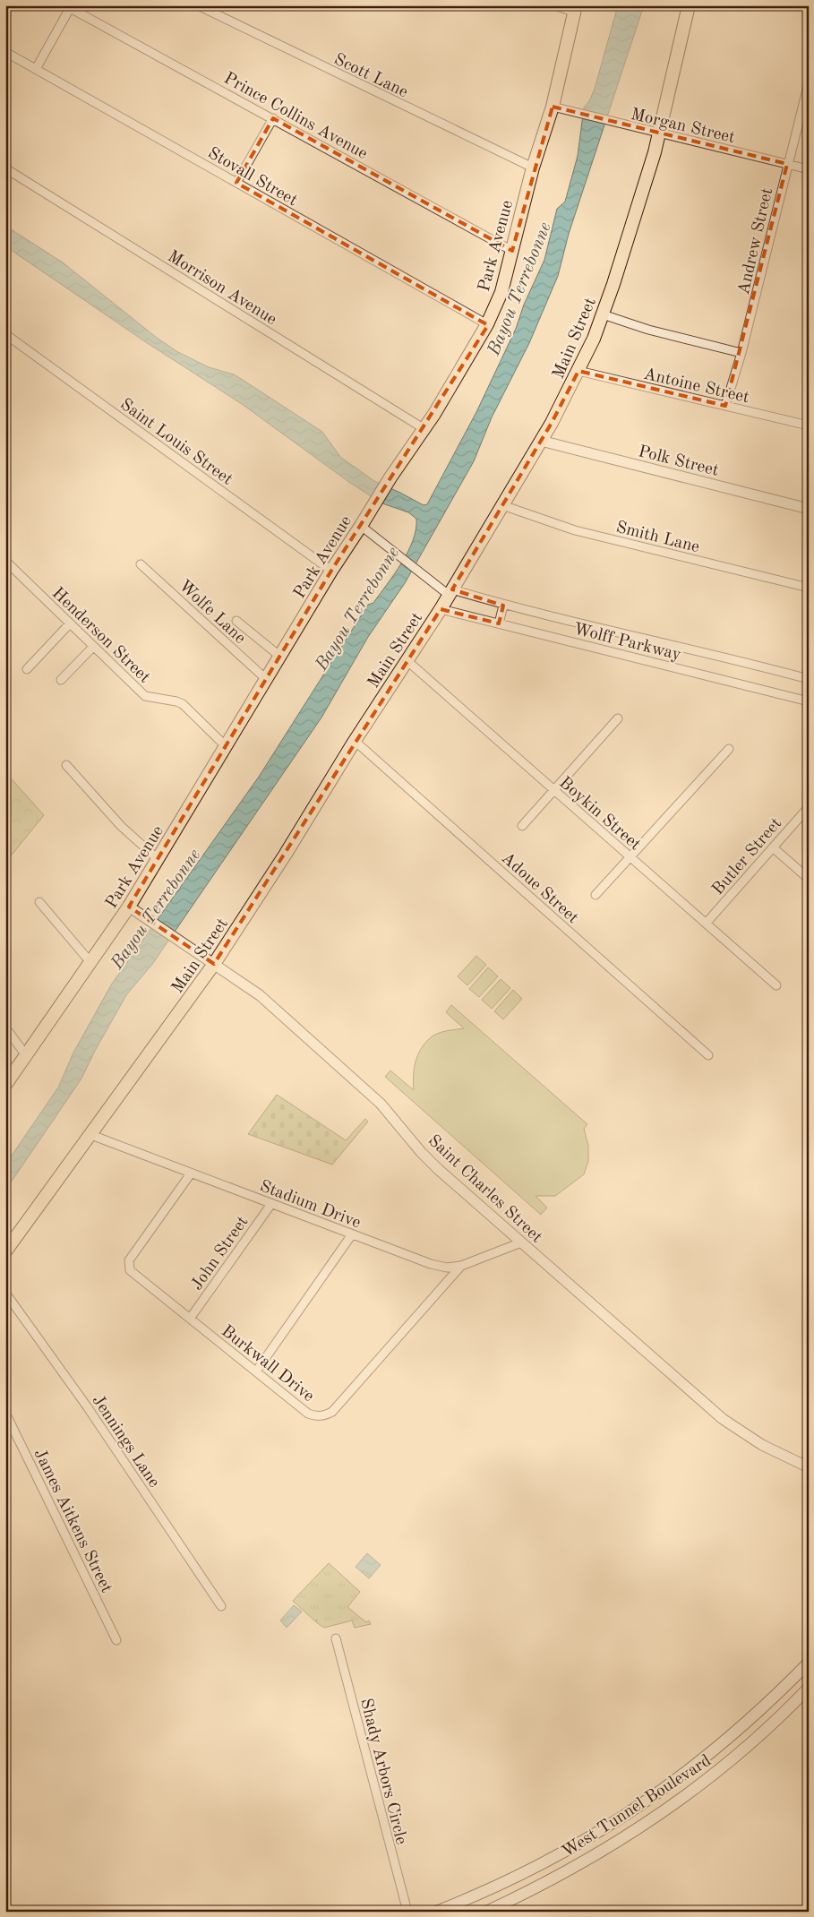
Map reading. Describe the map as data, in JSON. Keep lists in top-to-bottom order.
{
  "streets": {
    "main road": ["Park Avenue", "Main Street", "West Tunnel Boulevard"],
    "street": [
      "Scott Lane",
      "Prince Collins Avenue",
      "Morgan Street",
      "Stovall Street",
      "Andrew Street",
      "Morrison Avenue",
      "Antoine Street",
      "Saint Louis Street",
      "Polk Street",
      "Smith Lane",
      "Wolfe Lane",
      "Henderson Street",
      "Wolff Parkway",
      "Boykin Street",
      "Butler Street",
      "Adoue Street",
      "Saint Charles Street",
      "Stadium Drive",
      "John Street",
      "Burkwall Drive",
      "Jennings Lane",
      "James Aitkens Street",
      "Shady Arbors Circle"
    ]
  },
  "crossings": [
    ["Scott Lane", "Park Avenue"],
    ["Prince Collins Avenue", "Park Avenue"],
    ["Morgan Street", "Andrew Street"],
    ["Morgan Street", "Park Avenue"],
    ["Morgan Street", "Main Street"],
    ["Stovall Street", "Park Avenue"],
    ["Andrew Street", "Antoine Street"],
    ["Park Avenue", "Morrison Avenue"],
    ["Park Avenue", "Saint Louis Street"],
    ["Park Avenue", "Wolfe Lane"],
    ["Park Avenue", "Henderson Street"],
    ["Park Avenue", "Saint Charles Street"],
    ["Main Street", "Antoine Street"],
    ["Main Street", "Polk Street"],
    ["Main Street", "Smith Lane"],
    ["Main Street", "Wolff Parkway"],
    ["Main Street", "Boykin Street"],
    ["Main Street", "Adoue Street"],
    ["Main Street", "Saint Charles Street"],
    ["Main Street", "Stadium Drive"],
    ["Boykin Street", "Butler Street"],
    ["Saint Charles Street", "Stadium Drive"],
    ["Stadium Drive", "John Street"],
    ["Stadium Drive", "Burkwall Drive"],
    ["John Street", "Burkwall Drive"]
  ],
  "water": ["Bayou Terrebonne"]
}
